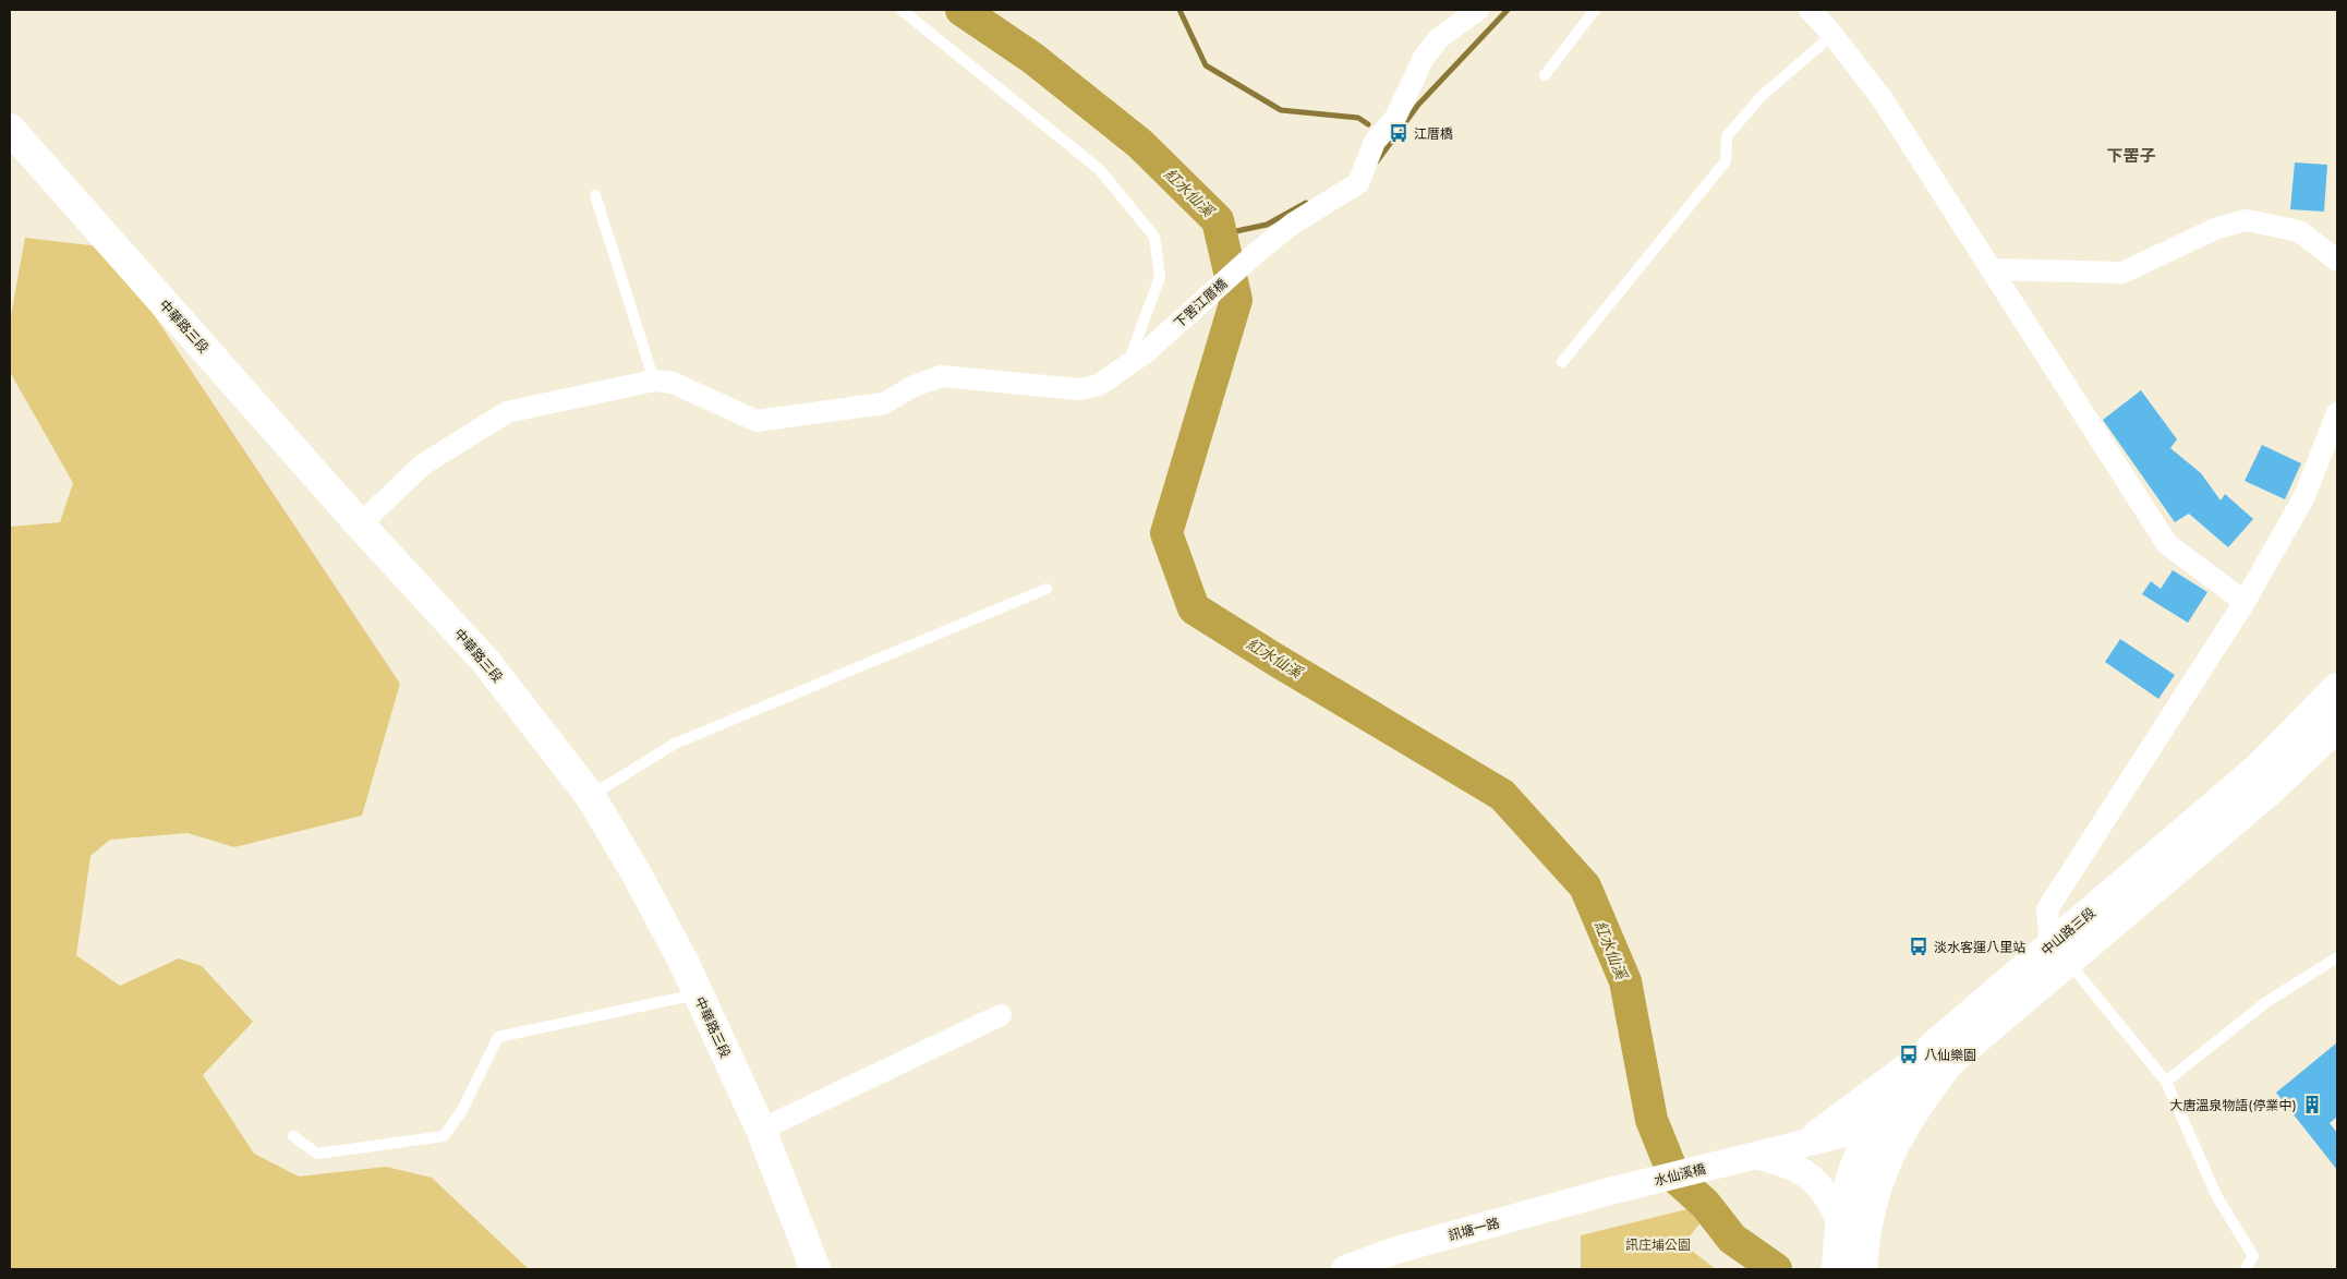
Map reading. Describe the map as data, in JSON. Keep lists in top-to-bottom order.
{
  "streets": {
    "main road": ["中華路三段", "中山路三段"],
    "street": ["下罟江厝橋", "水仙溪橋", "訊塘一路"]
  },
  "crossings": [
    ["水仙溪橋", "訊塘一路"]
  ],
  "districts": ["下罟子"],
  "water": ["紅水仙溪"],
  "parks": ["訊庄埔公園"],
  "places": {
    "bus stop": ["江厝橋", "淡水客運八里站", "八仙樂園"],
    "building": ["大唐溫泉物語(停業中)"]
  }
}
